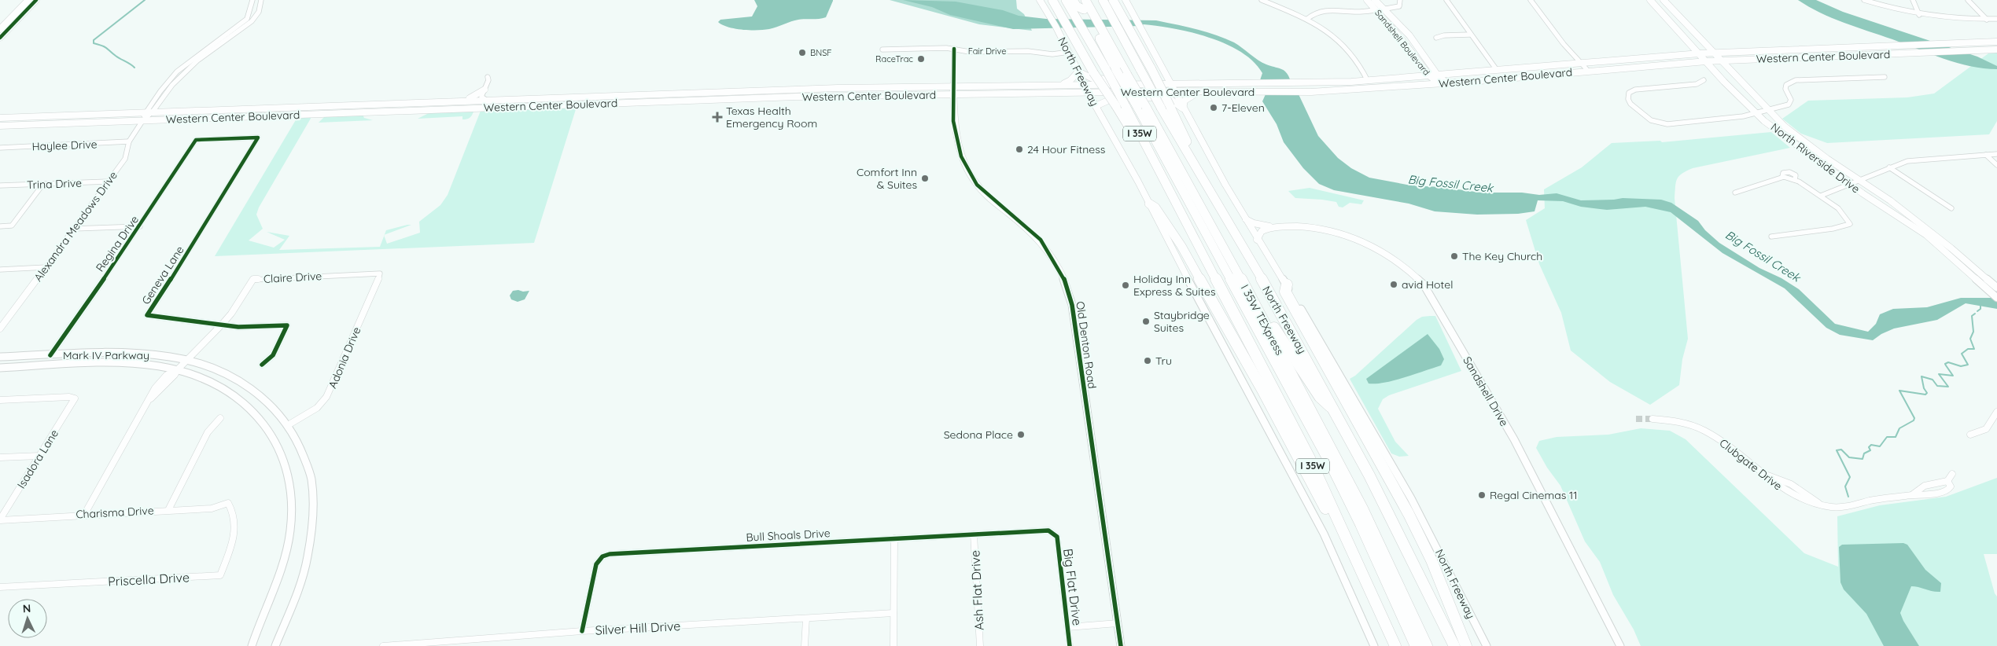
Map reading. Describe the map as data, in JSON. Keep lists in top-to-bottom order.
{
  "streets": {
    "highway": ["North Freeway", "I 35W", "I 35W TEXpress"],
    "main road": [
      "Sandshell Boulevard",
      "Western Center Boulevard",
      "North Riverside Drive",
      "Old Denton Road",
      "Mark IV Parkway",
      "Sandshell Drive"
    ],
    "street": [
      "Fair Drive",
      "Haylee Drive",
      "Trina Drive",
      "Alexandra Meadows Drive",
      "Regina Drive",
      "Geneva Lane",
      "Claire Drive",
      "Adonia Drive",
      "Isadora Lane",
      "Clubgate Drive",
      "Charisma Drive",
      "Bull Shoals Drive",
      "Priscella Drive",
      "Big Flat Drive",
      "Ash Flat Drive",
      "Silver Hill Drive"
    ]
  },
  "crossings": [
    ["Sandshell Boulevard", "Western Center Boulevard"],
    ["Fair Drive", "North Freeway"],
    ["Western Center Boulevard", "North Freeway"],
    ["Western Center Boulevard", "North Riverside Drive"],
    ["Western Center Boulevard", "Alexandra Meadows Drive"],
    ["Western Center Boulevard", "Old Denton Road"],
    ["North Freeway", "Sandshell Drive"],
    ["Haylee Drive", "Alexandra Meadows Drive"],
    ["Trina Drive", "Alexandra Meadows Drive"],
    ["Regina Drive", "Geneva Lane"],
    ["Regina Drive", "Mark IV Parkway"],
    ["Geneva Lane", "Claire Drive"],
    ["Claire Drive", "Mark IV Parkway"],
    ["Claire Drive", "Adonia Drive"],
    ["Claire Drive", "Charisma Drive"],
    ["Mark IV Parkway", "Adonia Drive"],
    ["Isadora Lane", "Charisma Drive"],
    ["Charisma Drive", "Priscella Drive"],
    ["Bull Shoals Drive", "Big Flat Drive"],
    ["Bull Shoals Drive", "Ash Flat Drive"],
    ["Bull Shoals Drive", "Silver Hill Drive"]
  ],
  "water": ["Big Fossil Creek"],
  "places": {
    "other": [
      "BNSF",
      "RaceTrac",
      "7-Eleven",
      "24 Hour Fitness",
      "Comfort Inn & Suites",
      "The Key Church",
      "avid Hotel",
      "Holiday Inn Express & Suites",
      "Staybridge Suites",
      "Tru",
      "Sedona Place",
      "Regal Cinemas 11"
    ],
    "health": ["Texas Health Emergency Room"]
  },
  "north": "top"
}
